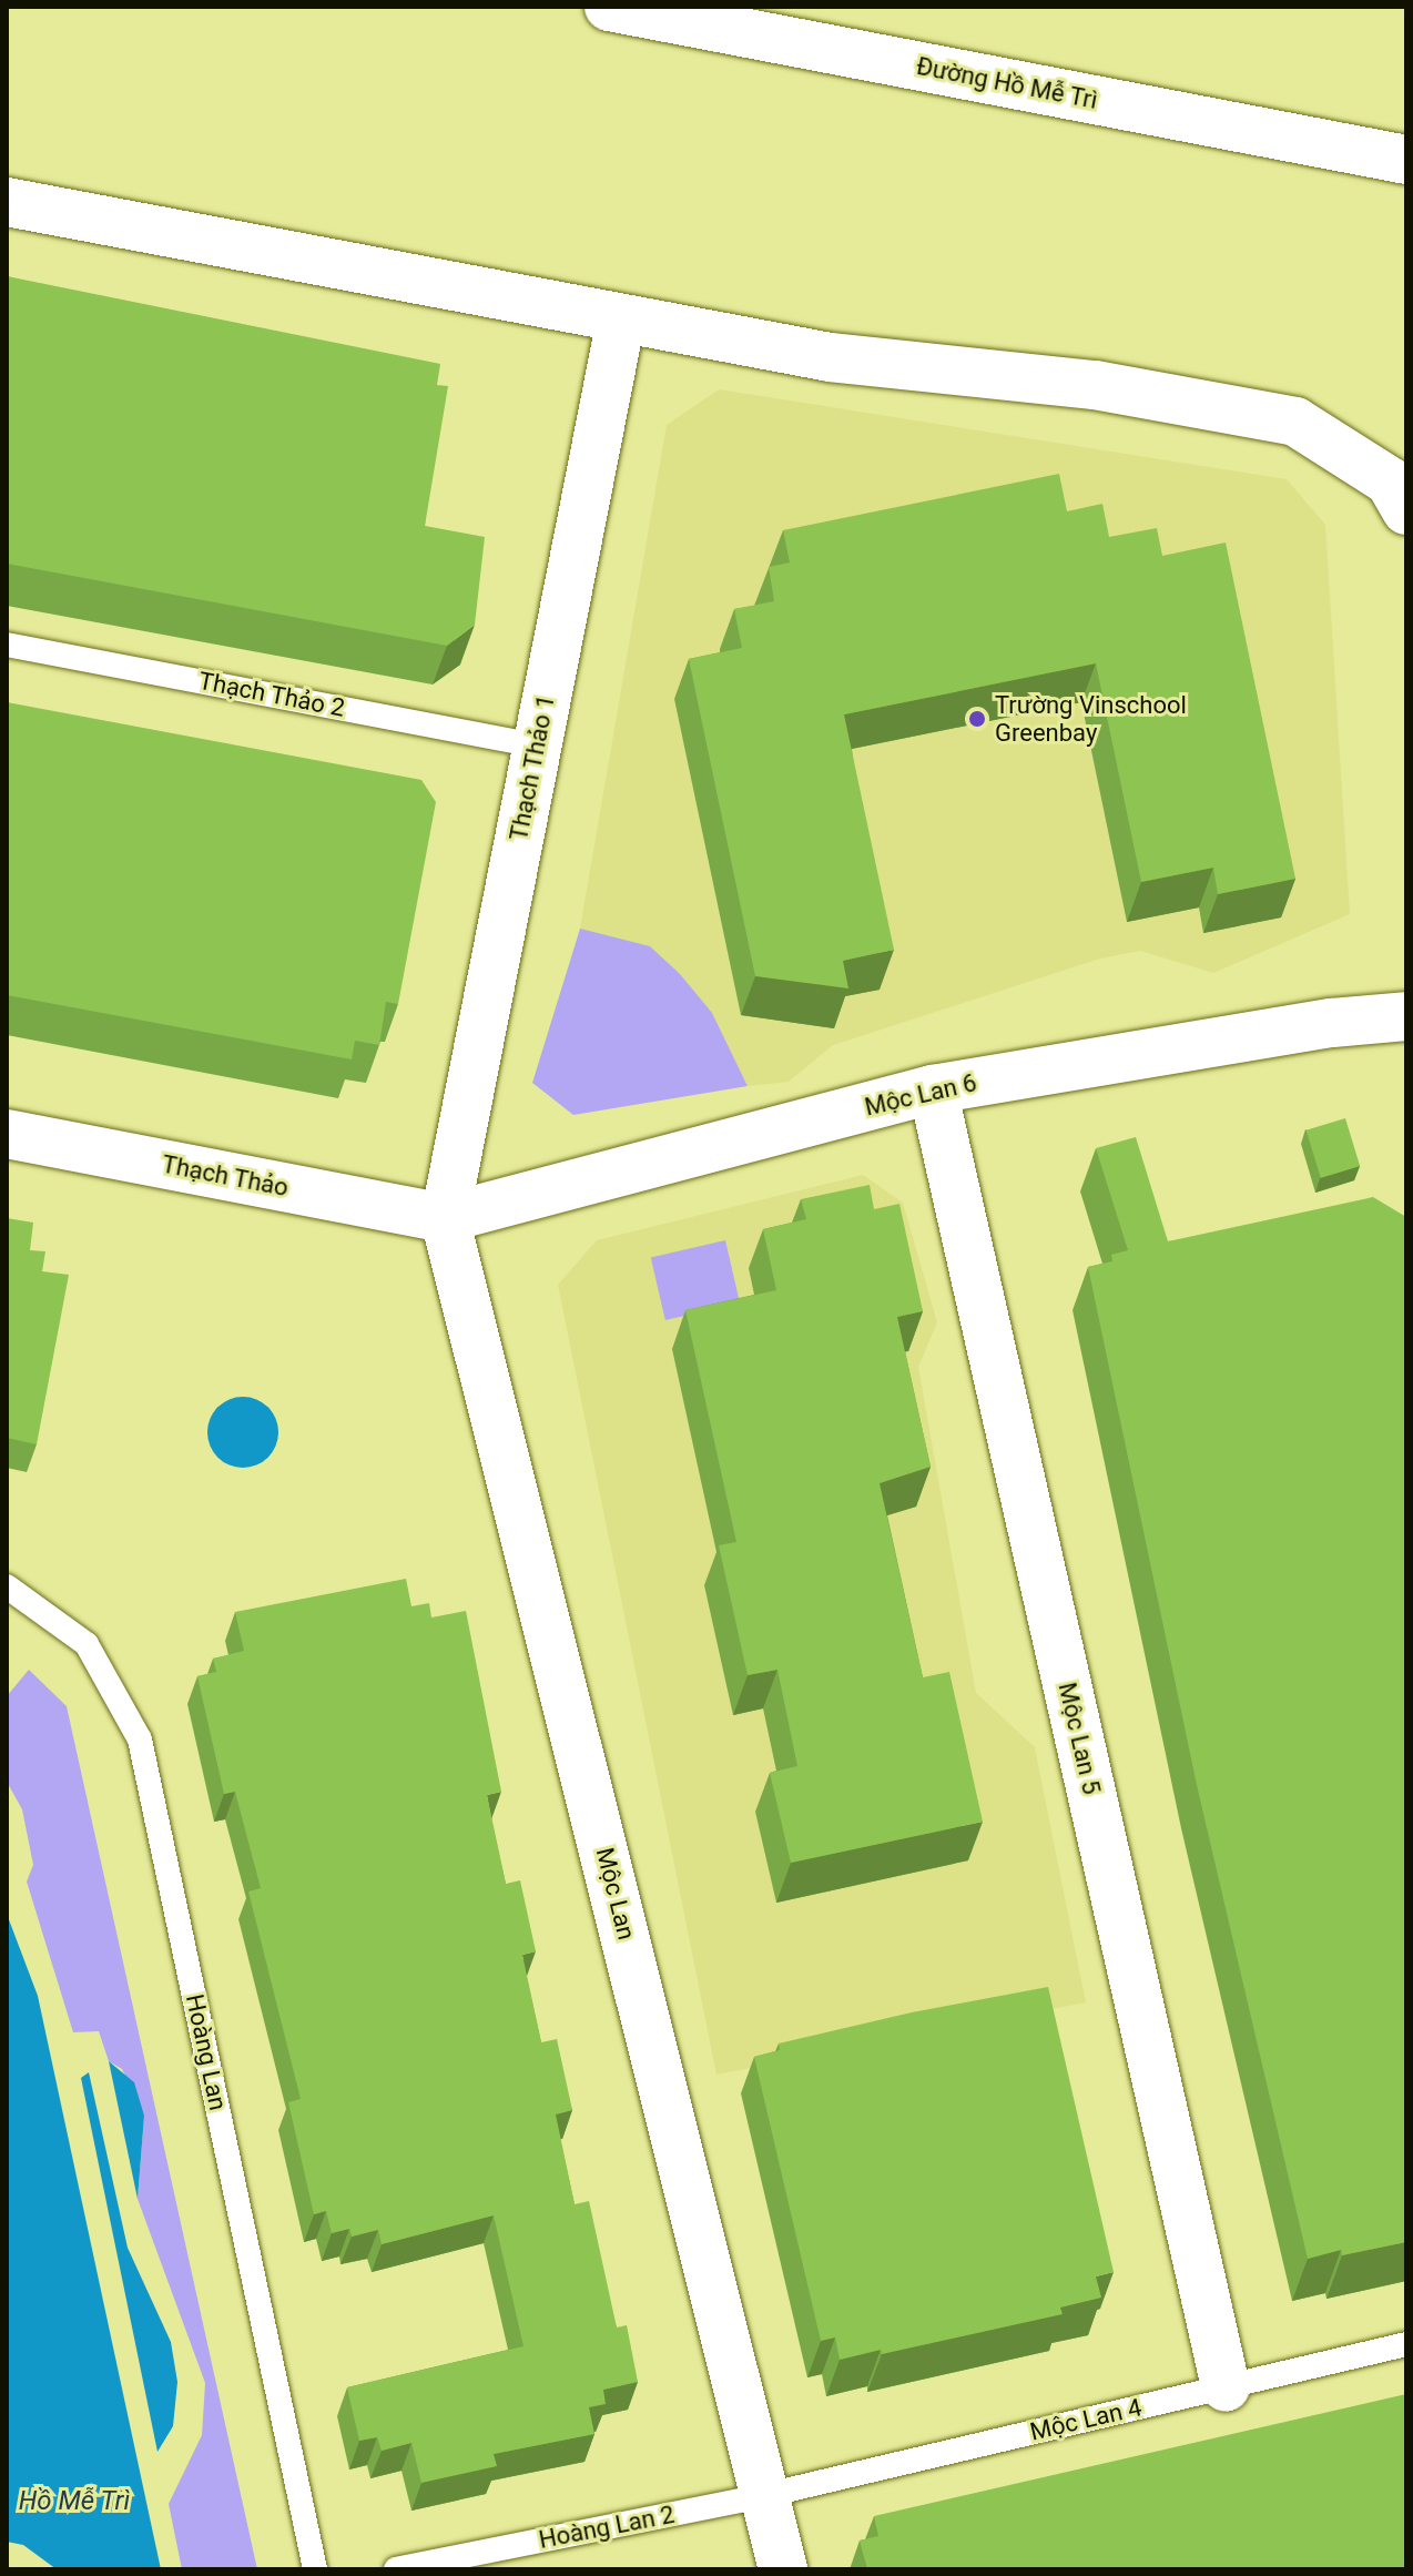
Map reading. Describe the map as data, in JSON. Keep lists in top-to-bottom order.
{
  "streets": {
    "street": [
      "Đường Hồ Mễ Trì",
      "Thạch Thảo 1",
      "Mộc Lan 6",
      "Thạch Thảo",
      "Mộc Lan 5",
      "Mộc Lan"
    ],
    "lane": [
      "Thạch Thảo 2",
      "Hoàng Lan",
      "Mộc Lan 4",
      "Hoàng Lan 2"
    ]
  },
  "crossings": [
    ["Thạch Thảo 2", "Thạch Thảo 1"],
    ["Thạch Thảo 1", "Mộc Lan 6"],
    ["Thạch Thảo 1", "Thạch Thảo"],
    ["Thạch Thảo 1", "Mộc Lan"],
    ["Mộc Lan 6", "Thạch Thảo"],
    ["Mộc Lan 6", "Mộc Lan 5"],
    ["Mộc Lan 6", "Mộc Lan"],
    ["Thạch Thảo", "Mộc Lan"],
    ["Mộc Lan 5", "Mộc Lan 4"],
    ["Mộc Lan", "Mộc Lan 4"],
    ["Mộc Lan", "Hoàng Lan 2"],
    ["Mộc Lan 4", "Hoàng Lan 2"]
  ],
  "water": ["Hồ Mễ Trì"],
  "places": ["Trường Vinschool Greenbay"]
}
